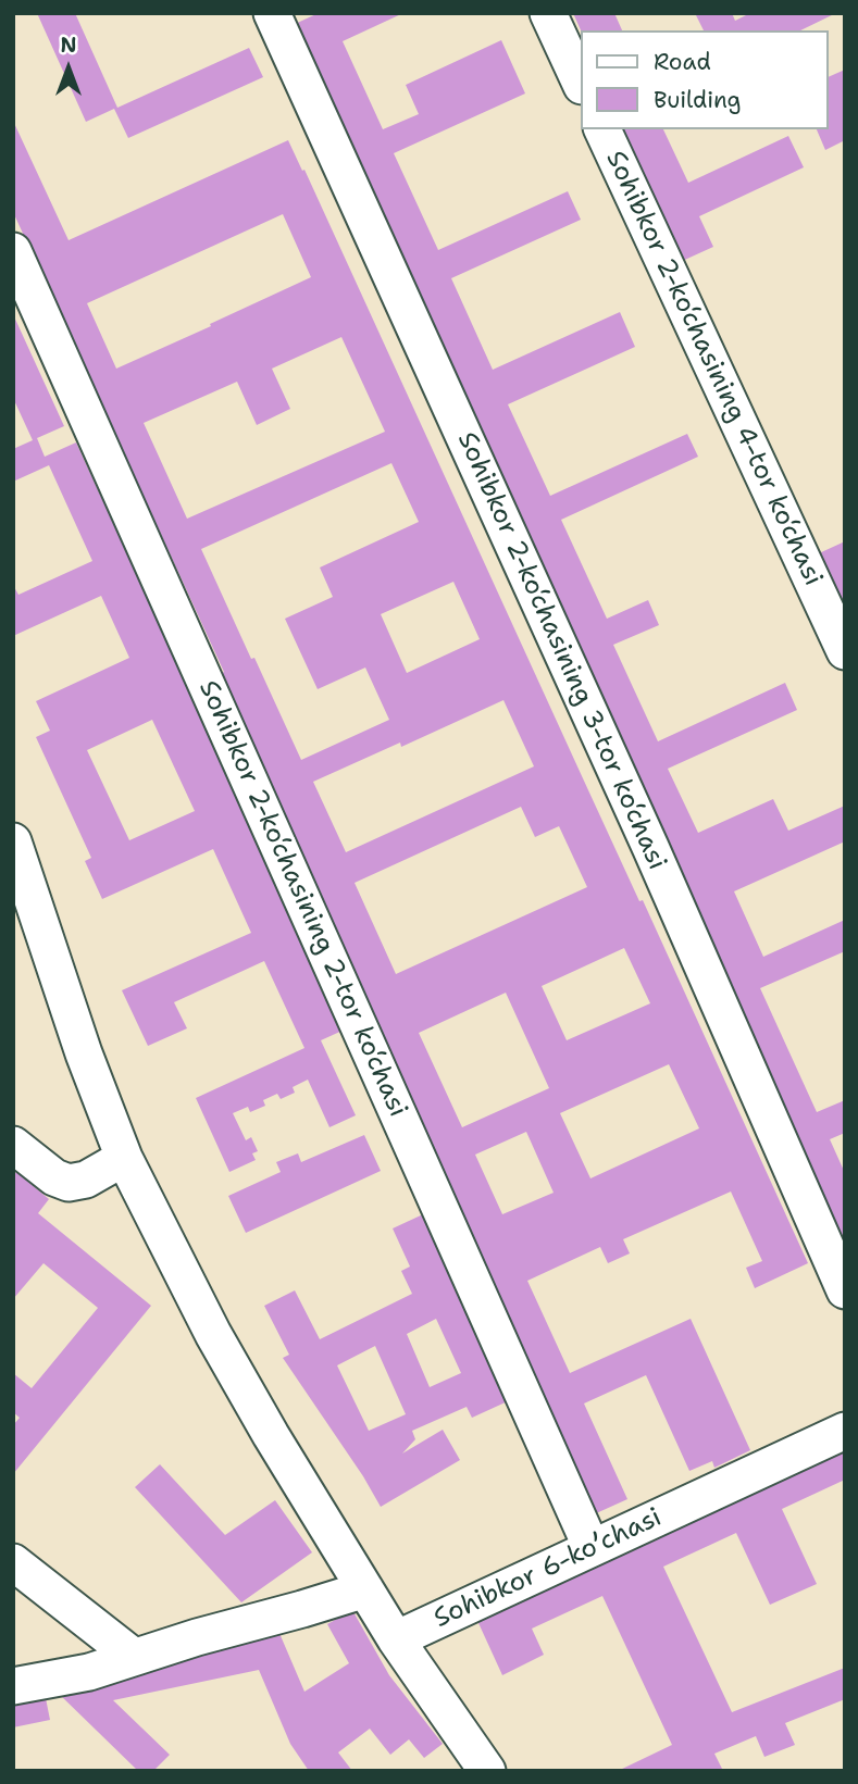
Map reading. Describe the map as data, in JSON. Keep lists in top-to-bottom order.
{
  "streets": {
    "street": [
      "Sohibkor 2-ko‘chasining 4-tor ko‘chasi",
      "Sohibkor 2-ko‘chasining 3-tor ko‘chasi",
      "Sohibkor 2-ko‘chasining 2-tor ko‘chasi",
      "Sohibkor 6-koʼchasi"
    ]
  },
  "crossings": [
    ["Sohibkor 2-ko‘chasining 2-tor ko‘chasi", "Sohibkor 6-koʼchasi"]
  ],
  "legend": ["Road", "Building"],
  "north": "top"
}
